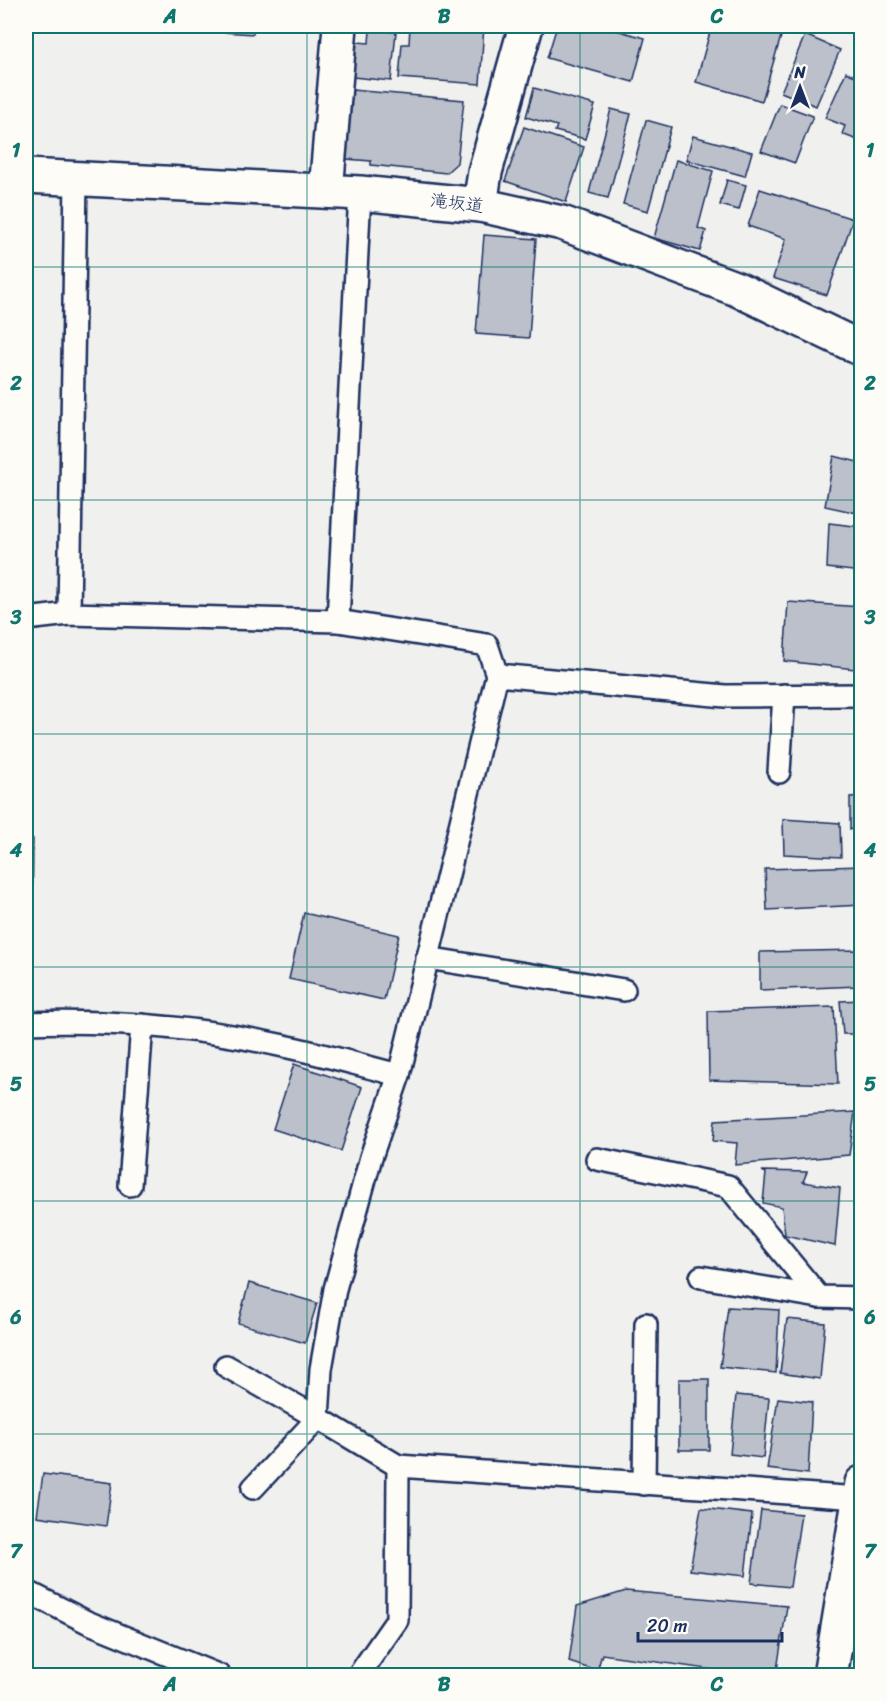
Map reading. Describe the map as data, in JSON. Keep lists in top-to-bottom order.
{
  "streets": {
    "street": ["滝坂道"]
  },
  "scale_bar": "20 m",
  "north": "top",
  "grid": {
    "columns": ["A", "B", "C"],
    "rows": [
      "1",
      "2",
      "3",
      "4",
      "5",
      "6",
      "7"
    ]
  }
}
